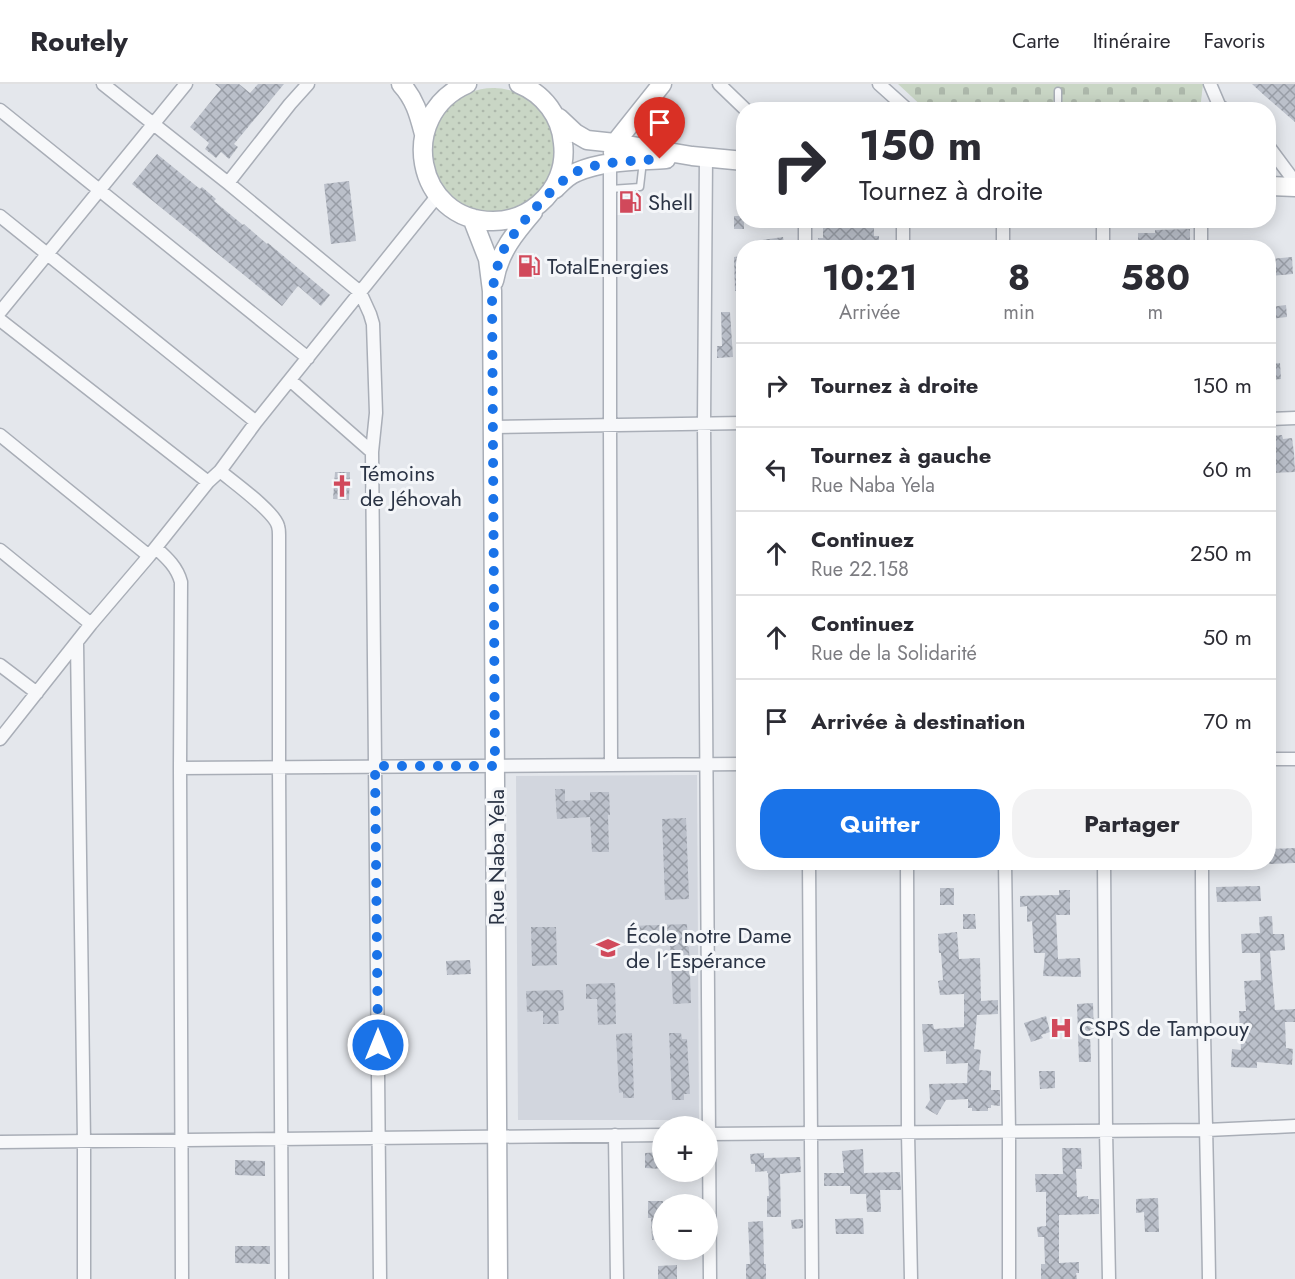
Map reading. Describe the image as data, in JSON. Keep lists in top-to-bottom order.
{
  "streets": {
    "street": ["Rue Naba Yela"]
  },
  "places": {
    "fuel station": ["Shell", "TotalEnergies"],
    "church": ["Témoins de Jéhovah"],
    "school or university": ["École notre Dame de l´Espérance"],
    "hospital": ["CSPS de Tampouy"]
  },
  "page": {
    "header": "Routely",
    "nav": ["Carte", "Itinéraire", "Favoris"],
    "turn": ["150 m", "Tournez à droite"],
    "eta": [
      "10:21",
      "Arrivée",
      "8",
      "min",
      "580",
      "m"
    ],
    "list": [
      {
        "name": "Tournez à droite",
        "value": "150 m"
      },
      {
        "name": "Tournez à gauche",
        "note": "Rue Naba Yela",
        "value": "60 m"
      },
      {
        "name": "Continuez",
        "note": "Rue 22.158",
        "value": "250 m"
      },
      {
        "name": "Continuez",
        "note": "Rue de la Solidarité",
        "value": "50 m"
      },
      {
        "name": "Arrivée à destination",
        "value": "70 m"
      }
    ],
    "buttons": ["Quitter", "Partager"],
    "map_buttons": ["+", "−"]
  }
}
